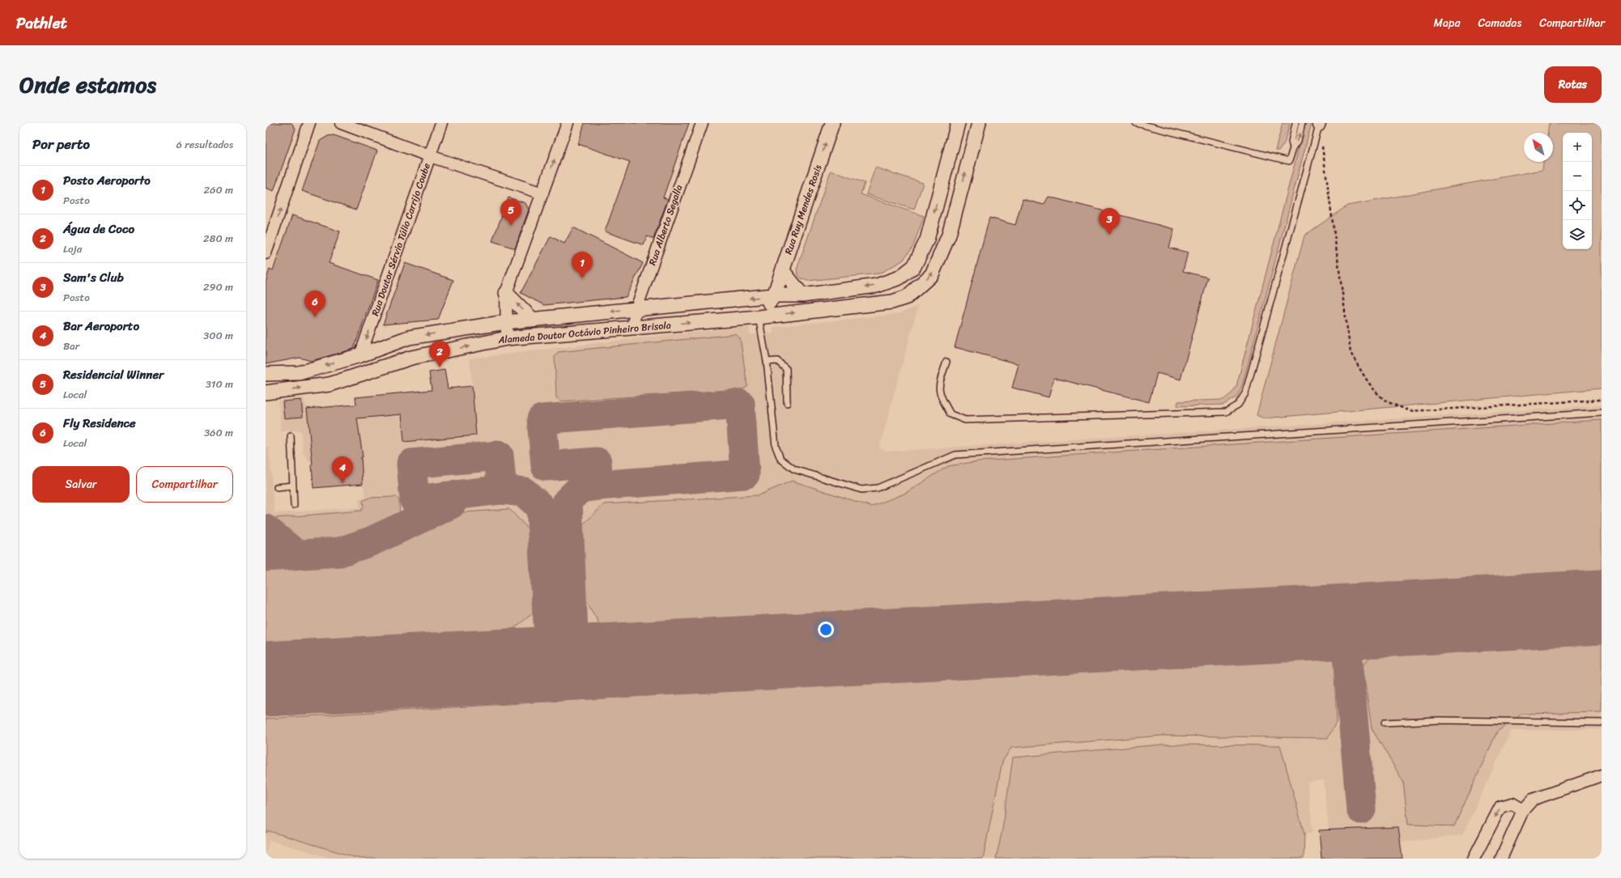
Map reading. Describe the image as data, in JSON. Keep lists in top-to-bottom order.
{
  "streets": {
    "street": [
      "Rua Ruy Mendes Rosis",
      "Rua Alberto Segalla",
      "Rua Doutor Sérvio Túlio Carrijo Coube",
      "Alameda Doutor Octávio Pinheiro Brisola"
    ]
  },
  "crossings": [
    ["Rua Ruy Mendes Rosis", "Alameda Doutor Octávio Pinheiro Brisola"],
    ["Rua Alberto Segalla", "Alameda Doutor Octávio Pinheiro Brisola"],
    ["Rua Doutor Sérvio Túlio Carrijo Coube", "Alameda Doutor Octávio Pinheiro Brisola"]
  ],
  "one_way": ["Rua Ruy Mendes Rosis", "Rua Doutor Sérvio Túlio Carrijo Coube"],
  "north": "top left",
  "page": {
    "header": "Pathlet",
    "nav": ["Mapa", "Camadas", "Compartilhar"],
    "title": "Onde estamos",
    "buttons": [
      "Rotas",
      ["Salvar", "Compartilhar"]
    ],
    "heading": ["Por perto", "6 resultados"],
    "map_buttons": ["+", "−"],
    "list": [
      {
        "mark": "1",
        "name": "Posto Aeroporto",
        "note": "Posto",
        "value": "260 m"
      },
      {
        "mark": "2",
        "name": "Água de Coco",
        "note": "Loja",
        "value": "280 m"
      },
      {
        "mark": "3",
        "name": "Sam's Club",
        "note": "Posto",
        "value": "290 m"
      },
      {
        "mark": "4",
        "name": "Bar Aeroporto",
        "note": "Bar",
        "value": "300 m"
      },
      {
        "mark": "5",
        "name": "Residencial Winner",
        "note": "Local",
        "value": "310 m"
      },
      {
        "mark": "6",
        "name": "Fly Residence",
        "note": "Local",
        "value": "360 m"
      }
    ],
    "pins": [
      "5",
      "3",
      "1",
      "6",
      "2",
      "4"
    ]
  }
}
